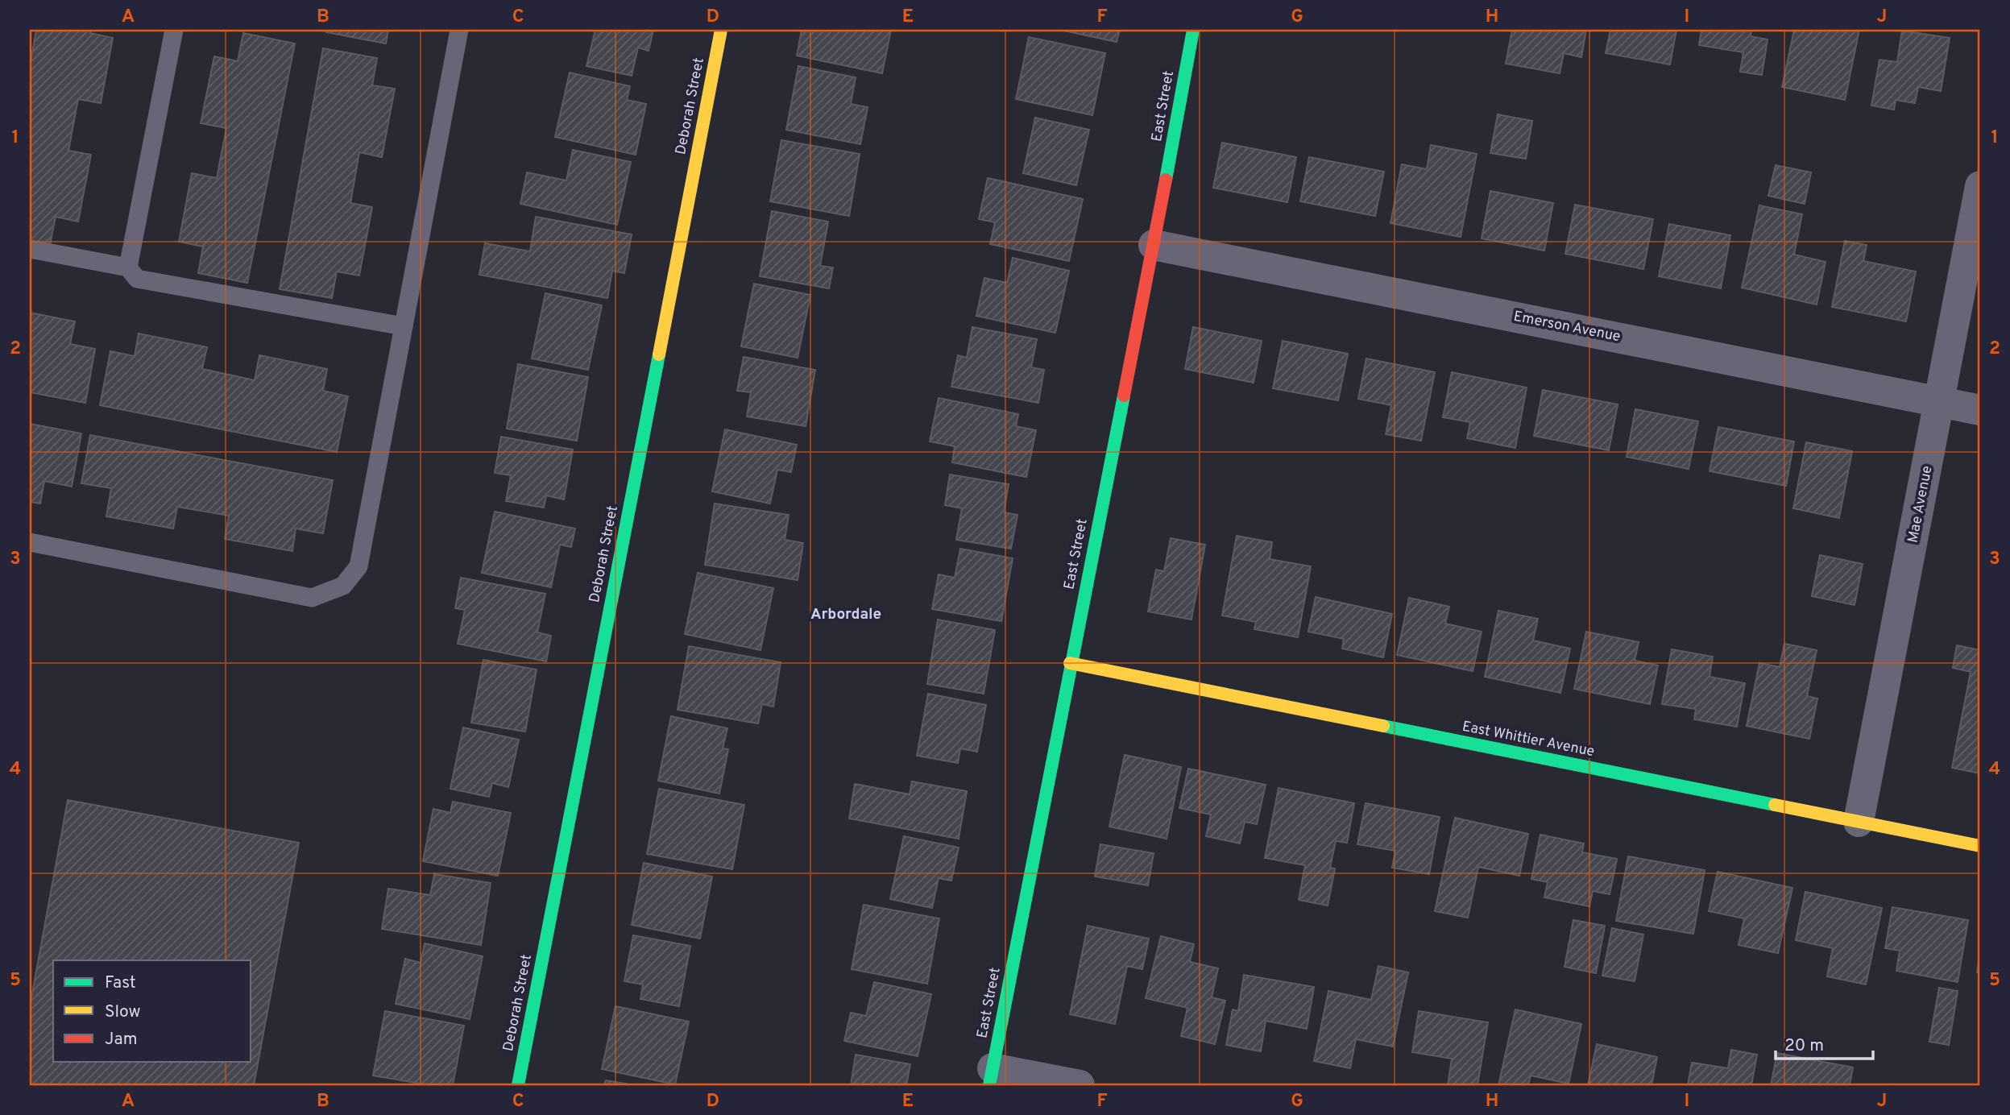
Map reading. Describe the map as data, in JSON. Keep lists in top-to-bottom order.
{
  "streets": {
    "street": [
      "Deborah Street",
      "East Street",
      "Emerson Avenue",
      "Mae Avenue",
      "East Whittier Avenue"
    ]
  },
  "crossings": [
    ["East Street", "Emerson Avenue"],
    ["East Street", "East Whittier Avenue"],
    ["Emerson Avenue", "Mae Avenue"],
    ["Mae Avenue", "East Whittier Avenue"]
  ],
  "districts": ["Arbordale"],
  "legend": ["Fast", "Slow", "Jam"],
  "scale_bar": "20 m",
  "grid": {
    "columns": [
      "A",
      "B",
      "C",
      "D",
      "E",
      "F",
      "G",
      "H",
      "I",
      "J"
    ],
    "rows": [
      "1",
      "2",
      "3",
      "4",
      "5"
    ]
  }
}
